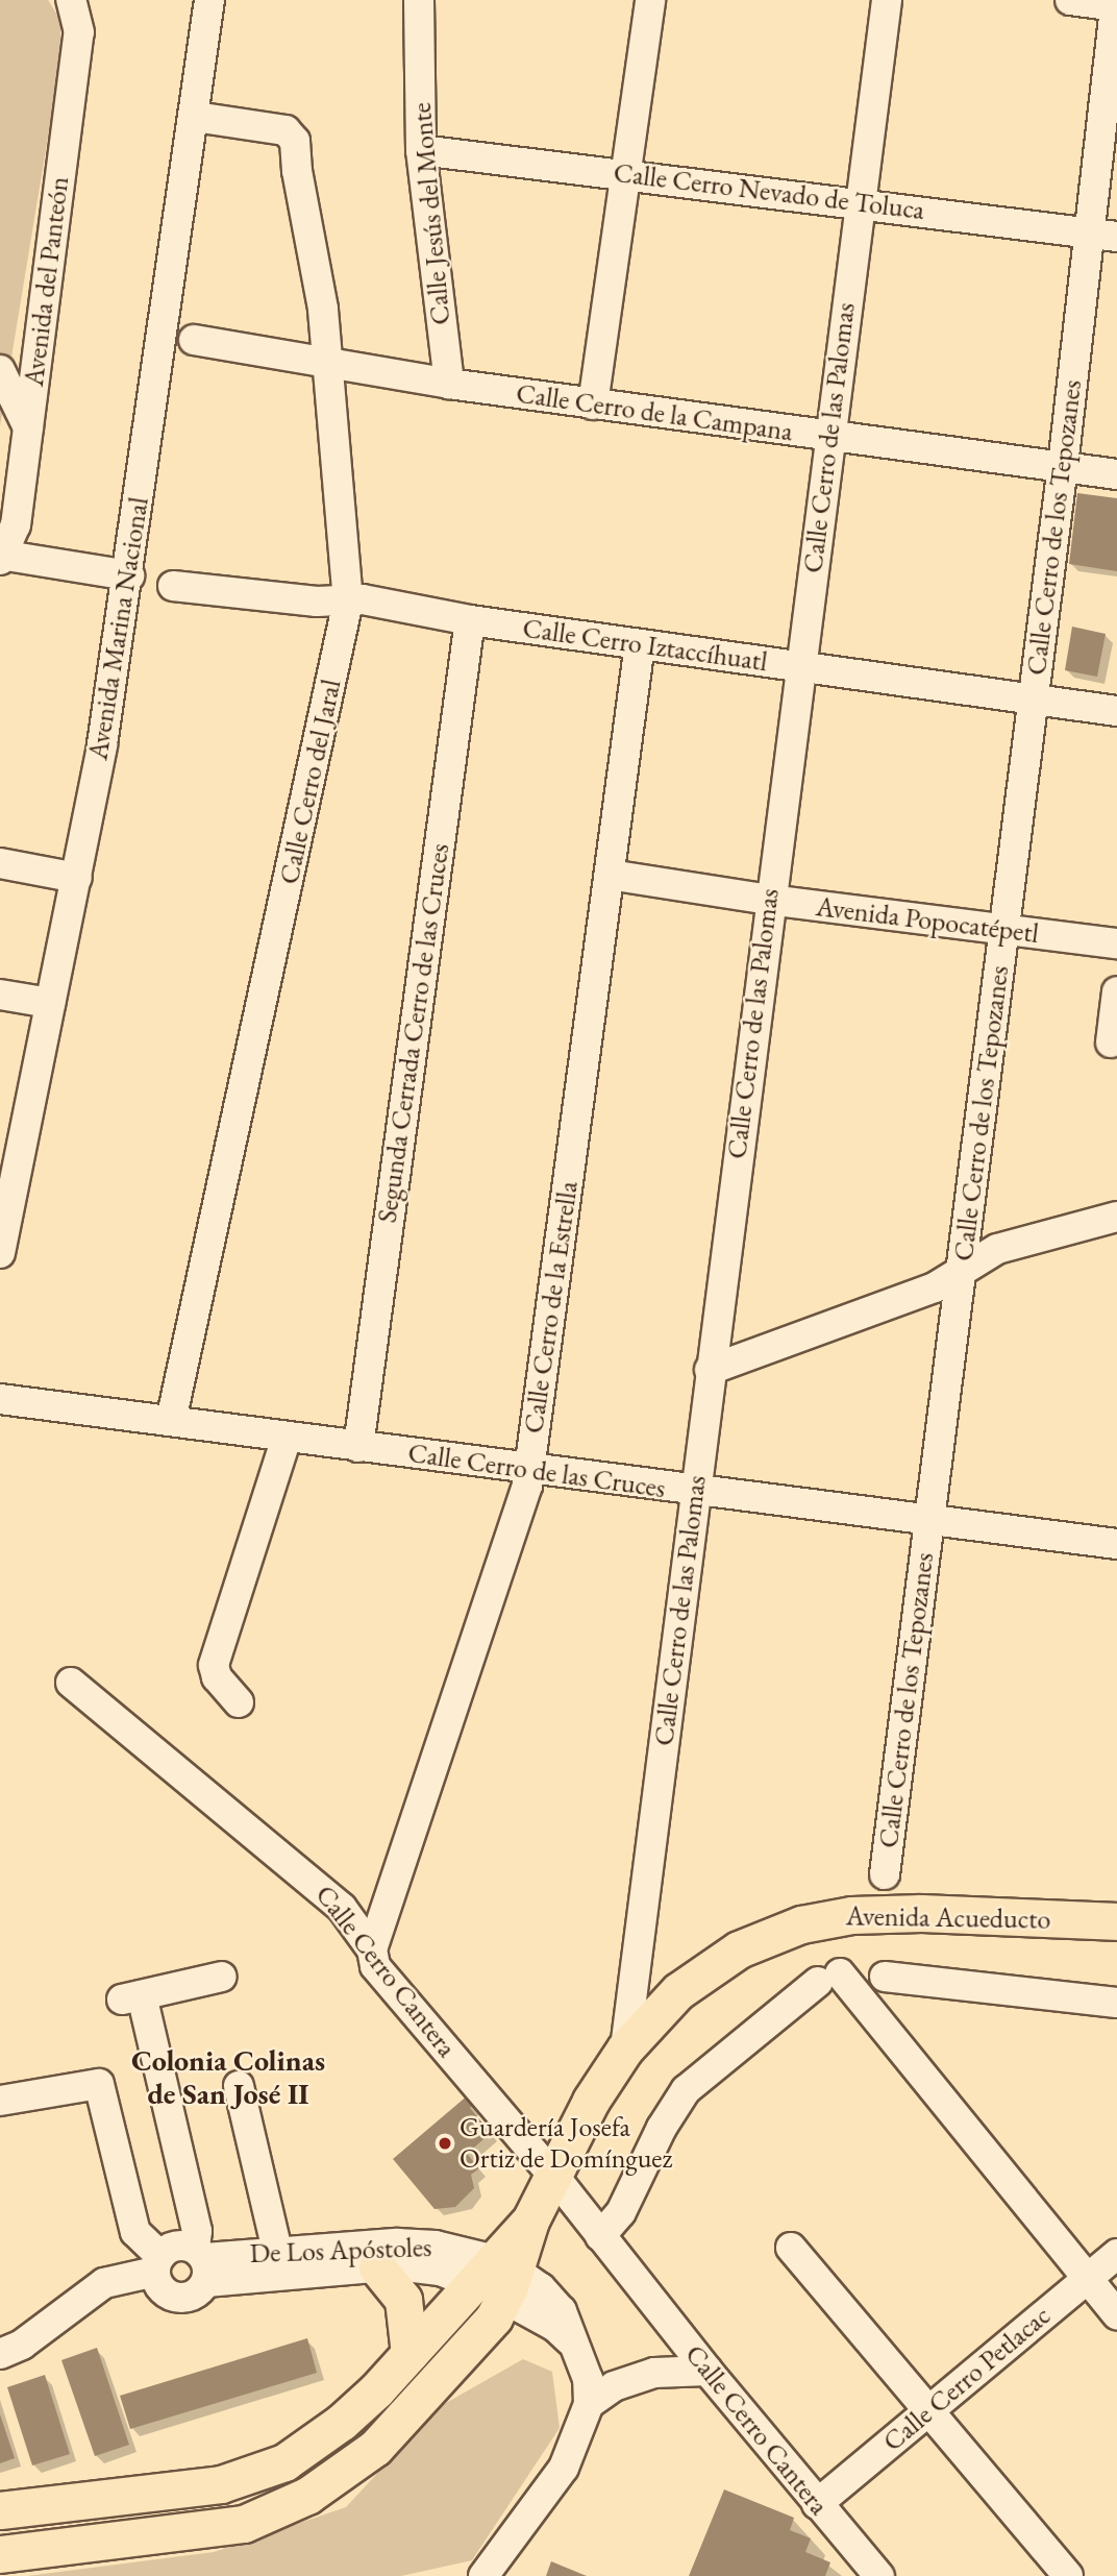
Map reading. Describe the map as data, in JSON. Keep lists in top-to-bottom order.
{
  "streets": {
    "main road": ["Avenida Acueducto"],
    "street": [
      "Calle Cerro Nevado de Toluca",
      "Calle Jesús del Monte",
      "Avenida del Panteón",
      "Calle Cerro de la Campana",
      "Calle Cerro de las Palomas",
      "Calle Cerro de los Tepozanes",
      "Avenida Marina Nacional",
      "Calle Cerro Iztaccíhuatl",
      "Calle Cerro del Jaral",
      "Avenida Popocatépetl",
      "Segunda Cerrada Cerro de las Cruces",
      "Calle Cerro de la Estrella",
      "Calle Cerro de las Cruces",
      "Calle Cerro Cantera",
      "De Los Apóstoles",
      "Calle Cerro Petlacac"
    ]
  },
  "crossings": [
    ["Calle Cerro Nevado de Toluca", "Calle Jesús del Monte"],
    ["Calle Cerro Nevado de Toluca", "Calle Cerro de las Palomas"],
    ["Calle Cerro Nevado de Toluca", "Calle Cerro de los Tepozanes"],
    ["Calle Jesús del Monte", "Calle Cerro de la Campana"],
    ["Calle Cerro de la Campana", "Calle Cerro de las Palomas"],
    ["Calle Cerro de la Campana", "Calle Cerro de los Tepozanes"],
    ["Calle Cerro de la Campana", "Calle Cerro del Jaral"],
    ["Calle Cerro de las Palomas", "Calle Cerro Iztaccíhuatl"],
    ["Calle Cerro de las Palomas", "Avenida Popocatépetl"],
    ["Calle Cerro de las Palomas", "Calle Cerro de las Cruces"],
    ["Calle Cerro de las Palomas", "Avenida Acueducto"],
    ["Calle Cerro de los Tepozanes", "Calle Cerro Iztaccíhuatl"],
    ["Calle Cerro de los Tepozanes", "Avenida Popocatépetl"],
    ["Calle Cerro de los Tepozanes", "Calle Cerro de las Cruces"],
    ["Avenida Marina Nacional", "Calle Cerro del Jaral"],
    ["Calle Cerro Iztaccíhuatl", "Calle Cerro del Jaral"],
    ["Calle Cerro Iztaccíhuatl", "Segunda Cerrada Cerro de las Cruces"],
    ["Calle Cerro Iztaccíhuatl", "Calle Cerro de la Estrella"],
    ["Calle Cerro del Jaral", "Calle Cerro de las Cruces"],
    ["Avenida Popocatépetl", "Calle Cerro de la Estrella"],
    ["Segunda Cerrada Cerro de las Cruces", "Calle Cerro de las Cruces"],
    ["Calle Cerro de la Estrella", "Calle Cerro de las Cruces"],
    ["Calle Cerro de la Estrella", "Calle Cerro Cantera"],
    ["Avenida Acueducto", "Calle Cerro Cantera"],
    ["Avenida Acueducto", "De Los Apóstoles"],
    ["Calle Cerro Cantera", "Calle Cerro Petlacac"]
  ],
  "districts": ["Colonia Colinas de San José II"],
  "places": ["Guardería Josefa Ortiz de Domínguez"]
}
